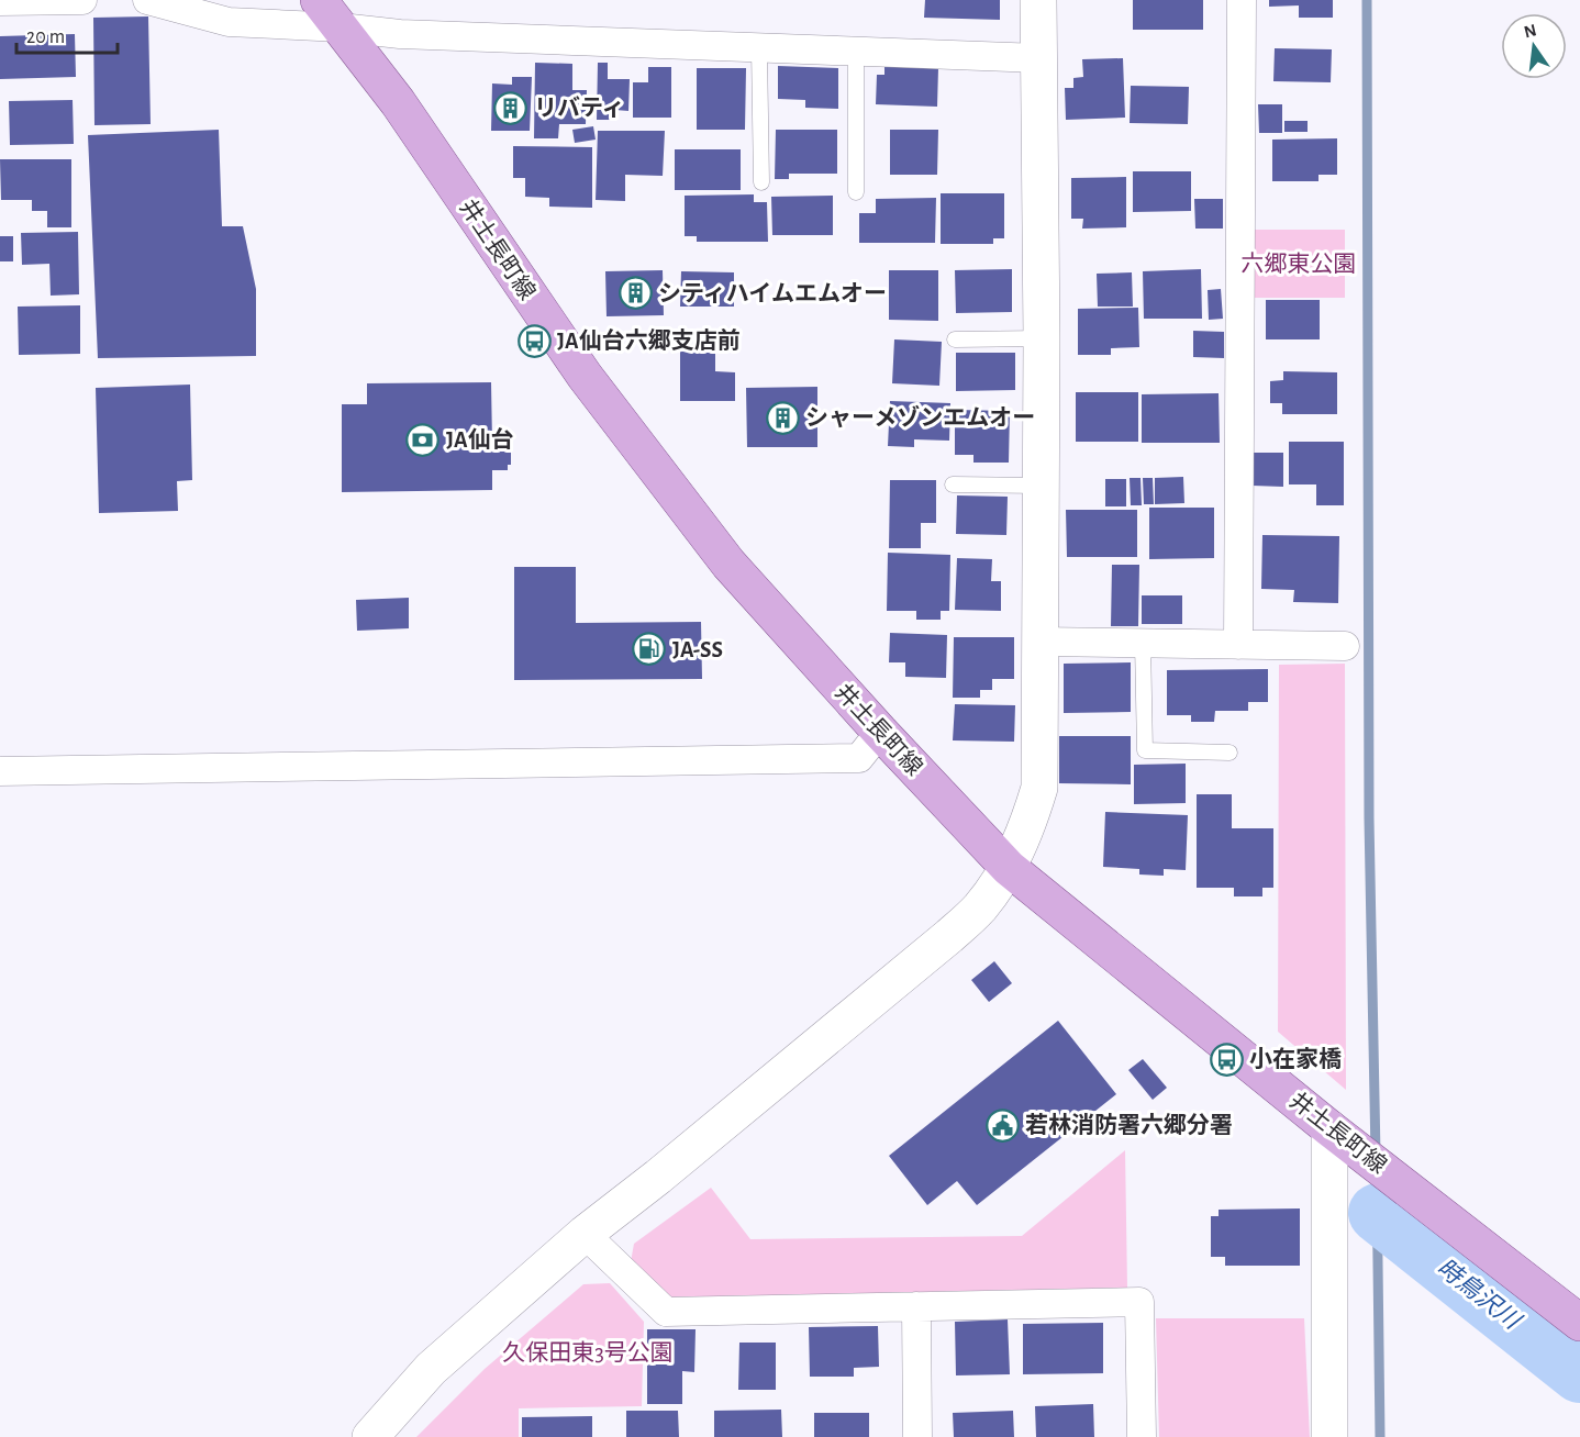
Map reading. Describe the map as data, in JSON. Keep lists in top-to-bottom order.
{
  "streets": {
    "main road": ["井土長町線"]
  },
  "water": ["時鳥沢川"],
  "parks": ["六郷東公園", "久保田東3号公園"],
  "places": {
    "building": ["リバティ", "シティハイムエムオー", "シャーメゾンエムオー"],
    "bus stop": ["JA仙台六郷支店前", "小在家橋"],
    "bank": ["JA仙台"],
    "fuel station": ["JA-SS"],
    "public building": ["若林消防署六郷分署"]
  },
  "scale_bar": "20 m",
  "north": "top"
}
